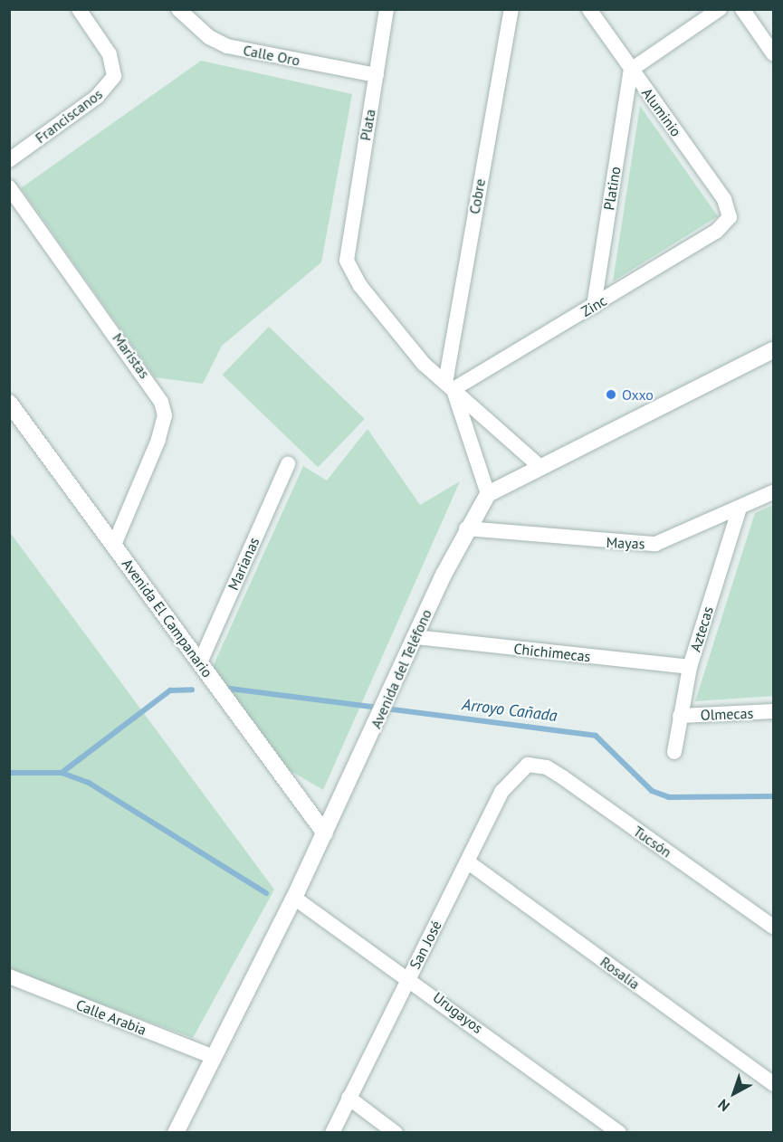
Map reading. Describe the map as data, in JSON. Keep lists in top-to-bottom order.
{
  "streets": {
    "street": [
      "Calle Oro",
      "Aluminio",
      "Franciscanos",
      "Plata",
      "Platino",
      "Cobre",
      "Zinc",
      "Maristas",
      "Mayas",
      "Marianas",
      "Avenida El Campanario",
      "Aztecas",
      "Chichimecas",
      "Avenida del Teléfono",
      "Olmecas",
      "Tucsón",
      "San José",
      "Rosalía",
      "Urugayos",
      "Calle Arabia"
    ]
  },
  "crossings": [
    ["Calle Oro", "Plata"],
    ["Aluminio", "Platino"],
    ["Aluminio", "Zinc"],
    ["Plata", "Cobre"],
    ["Platino", "Zinc"],
    ["Cobre", "Zinc"],
    ["Cobre", "Avenida del Teléfono"],
    ["Maristas", "Avenida El Campanario"],
    ["Mayas", "Aztecas"],
    ["Mayas", "Avenida del Teléfono"],
    ["Marianas", "Avenida El Campanario"],
    ["Avenida El Campanario", "Avenida del Teléfono"],
    ["Aztecas", "Chichimecas"],
    ["Aztecas", "Olmecas"],
    ["Chichimecas", "Avenida del Teléfono"],
    ["Avenida del Teléfono", "Urugayos"],
    ["Avenida del Teléfono", "Calle Arabia"],
    ["Tucsón", "San José"],
    ["San José", "Rosalía"],
    ["San José", "Urugayos"]
  ],
  "water": ["Arroyo Cañada"],
  "places": ["Oxxo"],
  "north": "bottom left"
}
